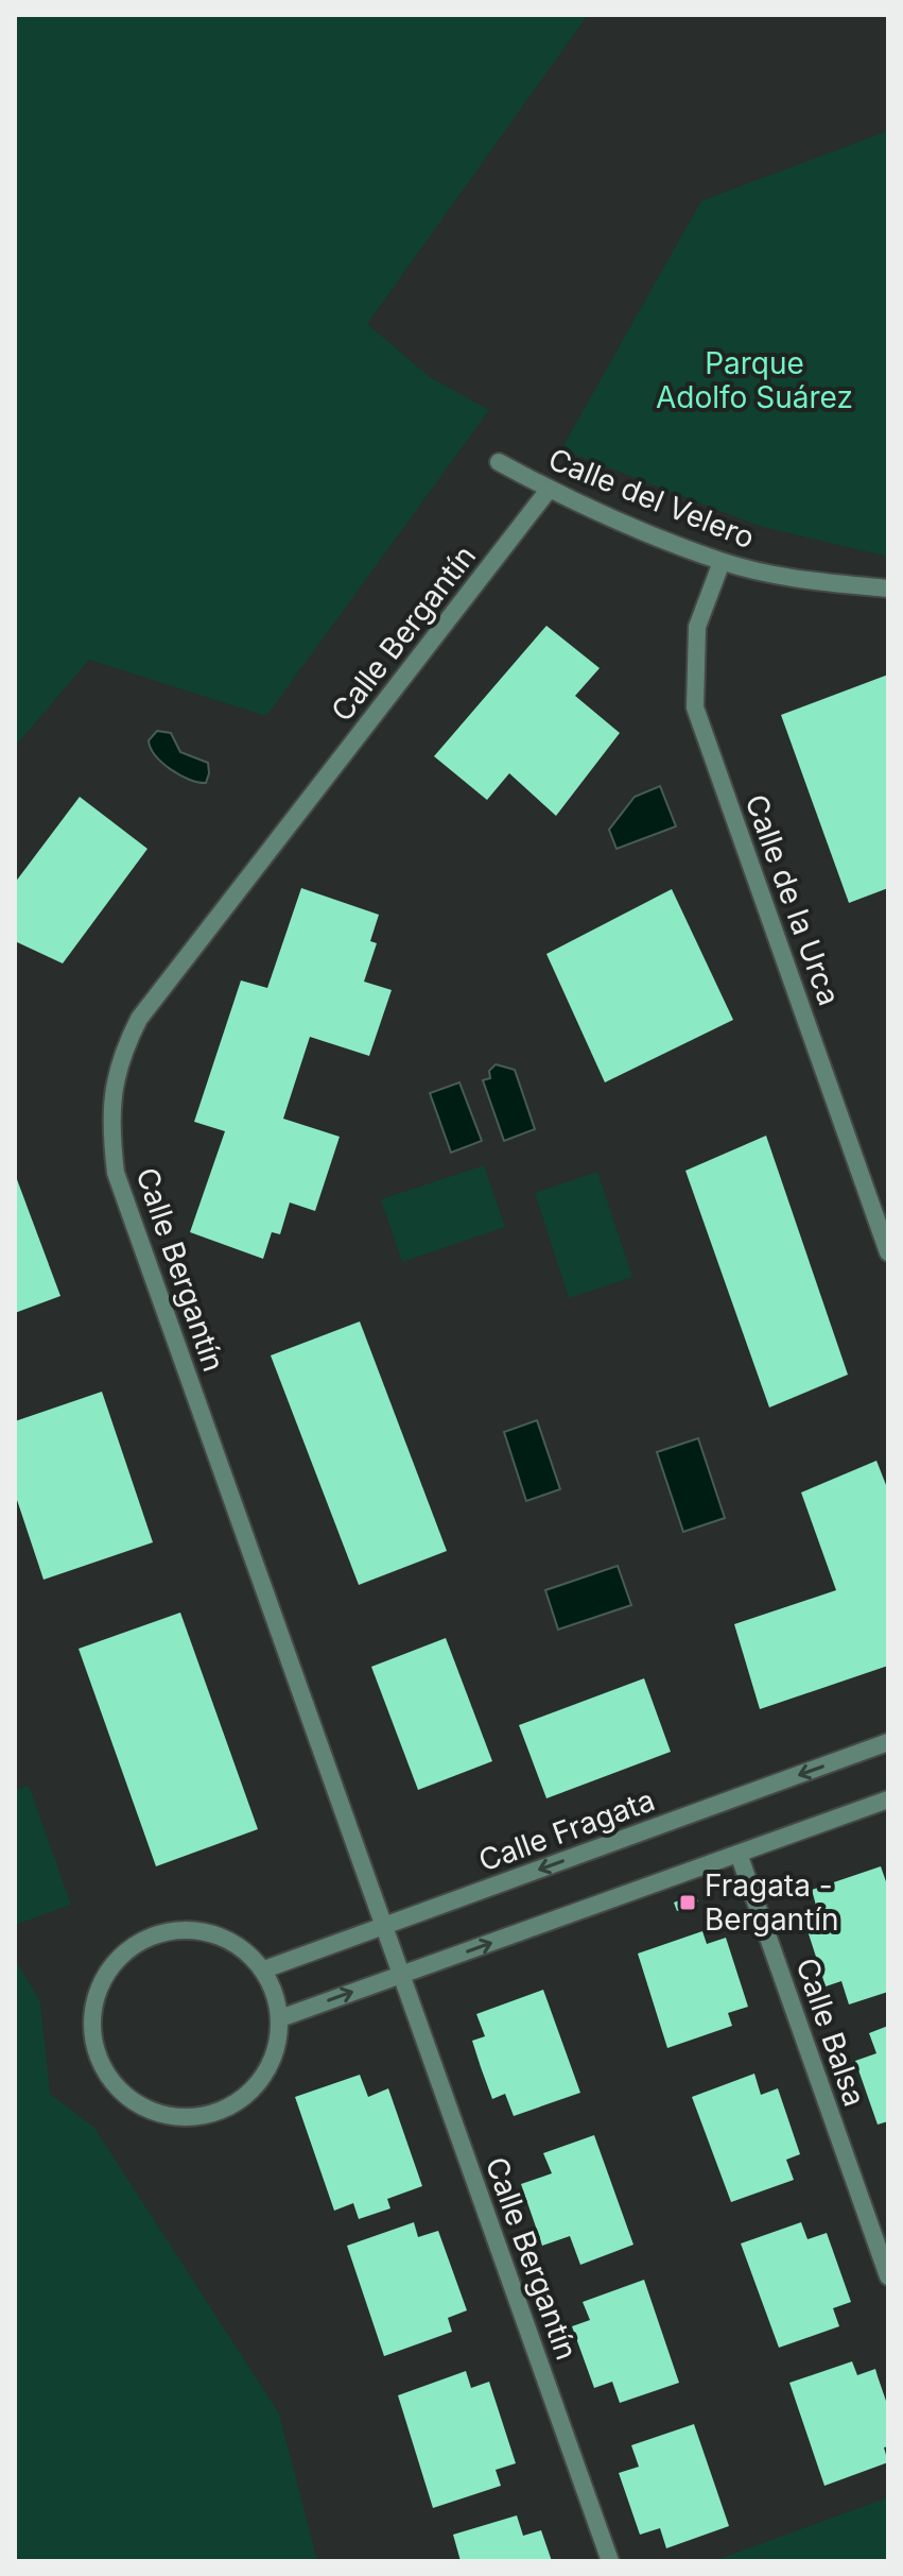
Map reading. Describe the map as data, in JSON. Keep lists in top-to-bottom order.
{
  "streets": {
    "street": [
      "Calle del Velero",
      "Calle Bergantín",
      "Calle de la Urca",
      "Calle Fragata",
      "Calle Balsa"
    ]
  },
  "crossings": [
    ["Calle del Velero", "Calle Bergantín"],
    ["Calle del Velero", "Calle de la Urca"],
    ["Calle Bergantín", "Calle Fragata"]
  ],
  "parks": ["Parque Adolfo Suárez"],
  "places": {
    "transit": ["Fragata - Bergantín"]
  }
}
